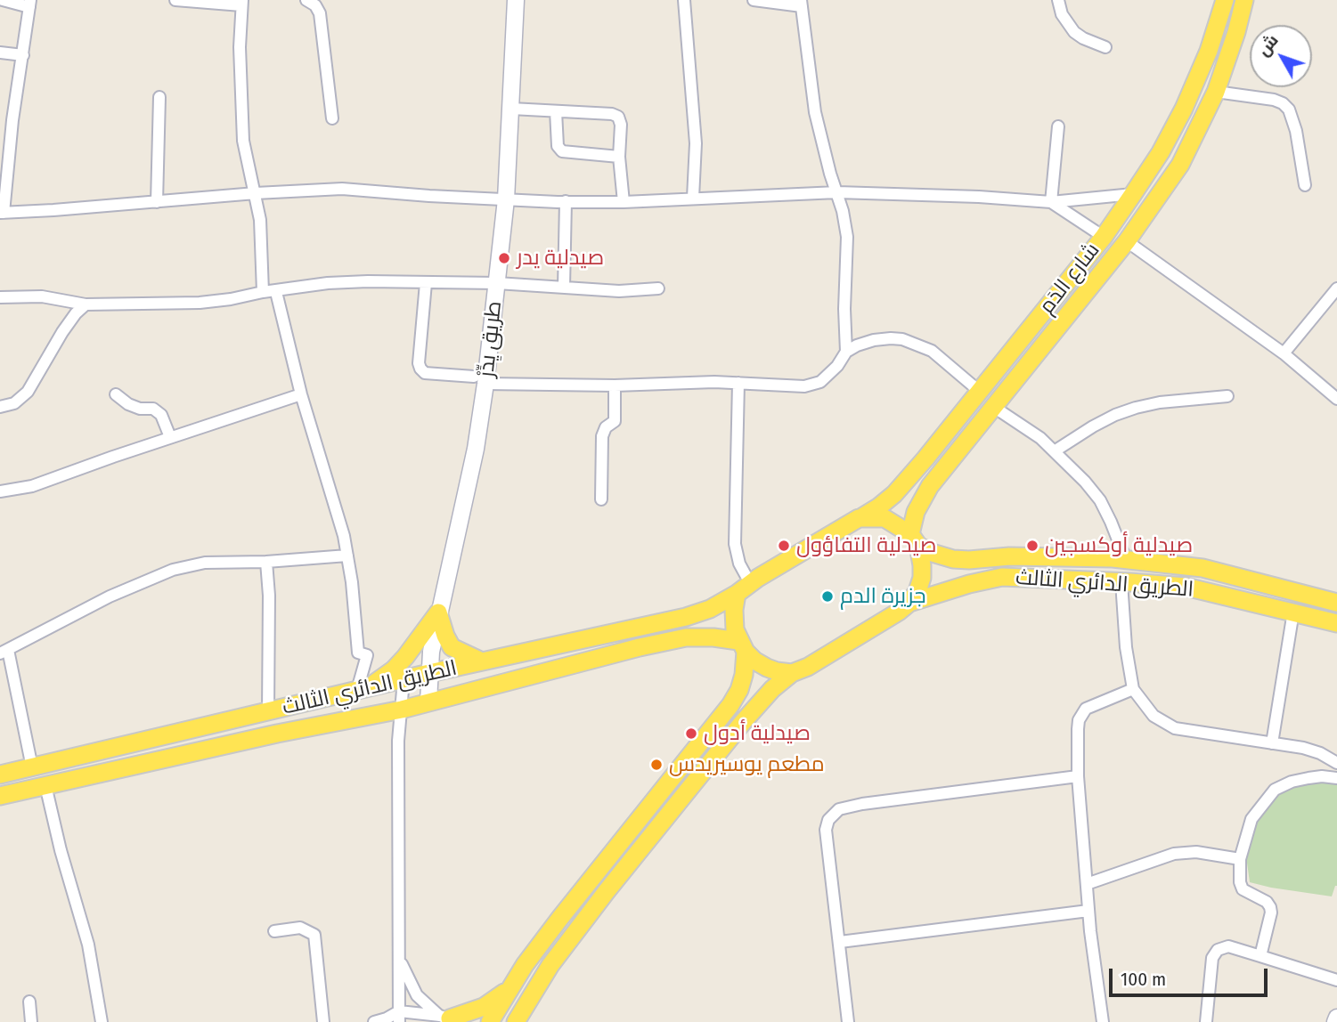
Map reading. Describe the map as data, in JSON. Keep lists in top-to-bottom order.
{
  "streets": {
    "main road": ["شارع الدَم", "الطريق الدائري الثالث"],
    "street": ["طريق يِدِّرْ"]
  },
  "crossings": [
    ["شارع الدَم", "الطريق الدائري الثالث"],
    ["طريق يِدِّرْ", "الطريق الدائري الثالث"]
  ],
  "places": [
    "صيدلية يدر",
    "صيدلية التفاؤول",
    "صيدلية أوكسجين",
    "جزيرة الدم",
    "صيدلية أدول",
    "مطعم يوسيريدس"
  ],
  "scale_bar": "100 m",
  "north": "top left"
}
